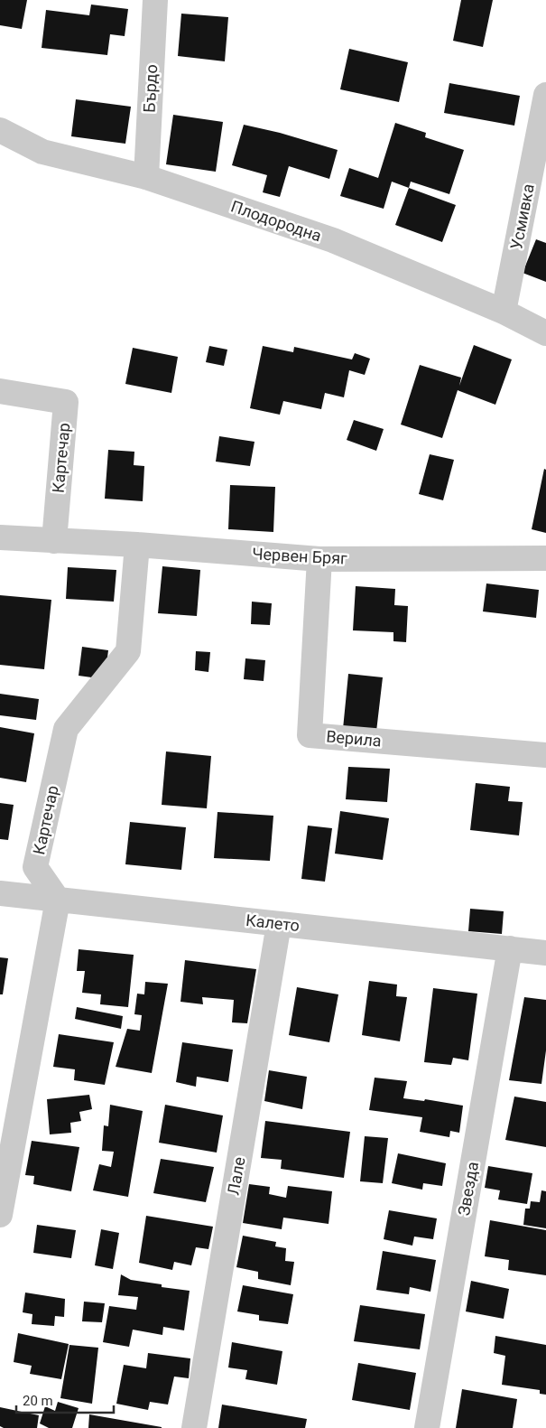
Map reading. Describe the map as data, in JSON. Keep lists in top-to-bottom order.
{
  "streets": {
    "street": [
      "Бърдо",
      "Усмивка",
      "Плодородна",
      "Картечар",
      "Червен Бряг",
      "Верила",
      "Калето",
      "Лале",
      "Звезда"
    ]
  },
  "crossings": [
    ["Бърдо", "Плодородна"],
    ["Усмивка", "Плодородна"],
    ["Картечар", "Червен Бряг"],
    ["Картечар", "Калето"],
    ["Червен Бряг", "Верила"],
    ["Калето", "Лале"],
    ["Калето", "Звезда"]
  ],
  "scale_bar": "20 m"
}
